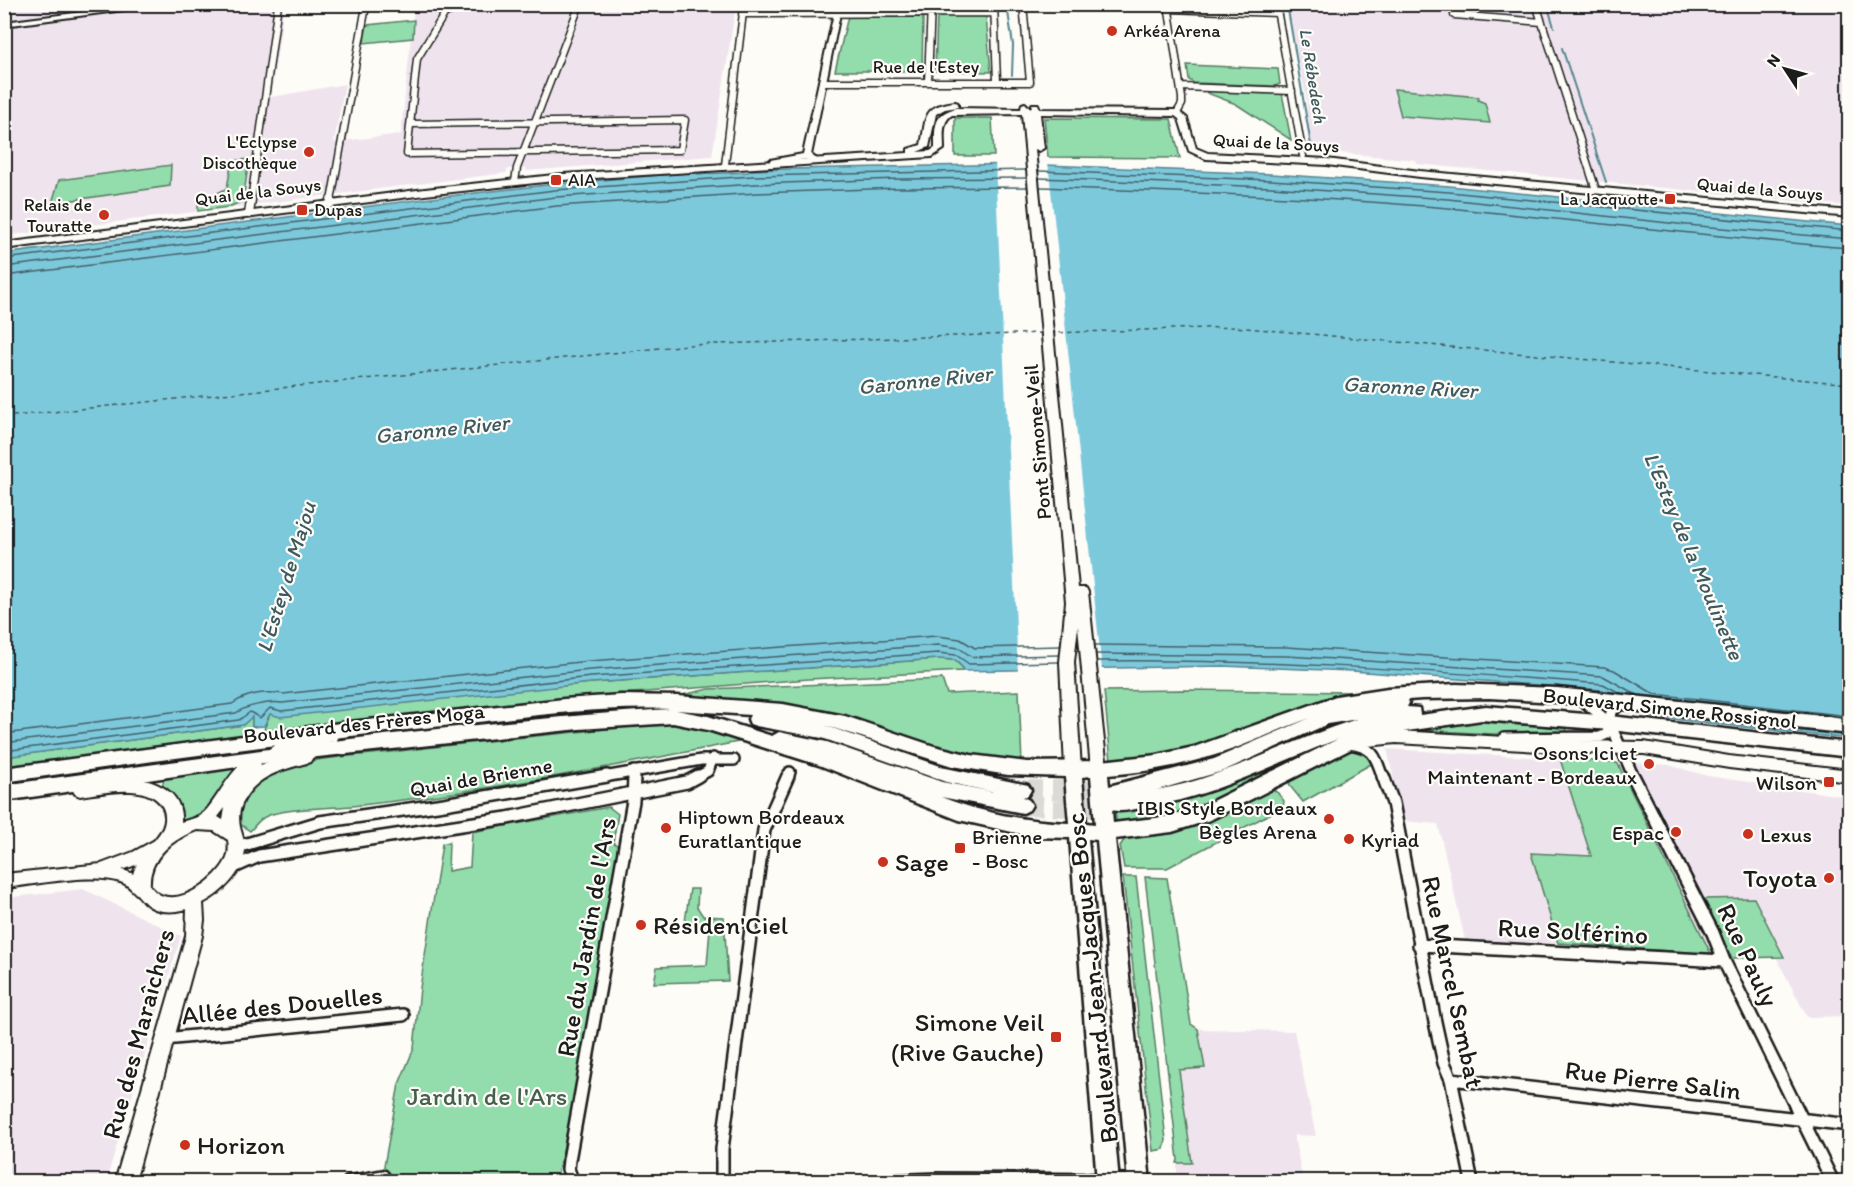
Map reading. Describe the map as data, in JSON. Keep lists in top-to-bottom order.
{
  "streets": {
    "main road": [
      "Quai de la Souys",
      "Pont Simone-Veil",
      "Boulevard Simone Rossignol",
      "Boulevard des Frères Moga",
      "Boulevard Jean-Jacques Bosc",
      "Rue des Maraîchers"
    ],
    "street": [
      "Rue de l'Estey",
      "Quai de Brienne",
      "Rue Solférino",
      "Rue du Jardin de l'Ars",
      "Rue Pauly",
      "Rue Marcel Sembat",
      "Allée des Douelles",
      "Rue Pierre Salin"
    ]
  },
  "crossings": [
    ["Quai de la Souys", "Pont Simone-Veil"],
    ["Pont Simone-Veil", "Boulevard Jean-Jacques Bosc"],
    ["Boulevard Simone Rossignol", "Rue Pauly"],
    ["Quai de Brienne", "Rue du Jardin de l'Ars"],
    ["Quai de Brienne", "Rue des Maraîchers"],
    ["Rue Solférino", "Rue Pauly"],
    ["Rue Solférino", "Rue Marcel Sembat"],
    ["Rue Pauly", "Rue Pierre Salin"],
    ["Rue Marcel Sembat", "Rue Pierre Salin"],
    ["Allée des Douelles", "Rue des Maraîchers"]
  ],
  "water": [
    "Le Rébedech",
    "Garonne River",
    "L'Estey de la Moulinette",
    "L'Estey de Majou"
  ],
  "parks": ["Jardin de l'Ars"],
  "places": {
    "other": [
      "Arkéa Arena",
      "L'Eclypse Discothèque",
      "Relais de Touratte",
      "Osons Ici et Maintenant - Bordeaux",
      "IBIS Style Bordeaux Bègles Arena",
      "Hiptown Bordeaux Euratlantique",
      "Espac",
      "Lexus",
      "Kyriad",
      "Sage",
      "Toyota",
      "Résiden'Ciel",
      "Horizon"
    ],
    "transit": [
      "AIA",
      "La Jacquotte",
      "Dupas",
      "Wilson",
      "Brienne - Bosc",
      "Simone Veil (Rive Gauche)"
    ]
  },
  "north": "top left"
}
